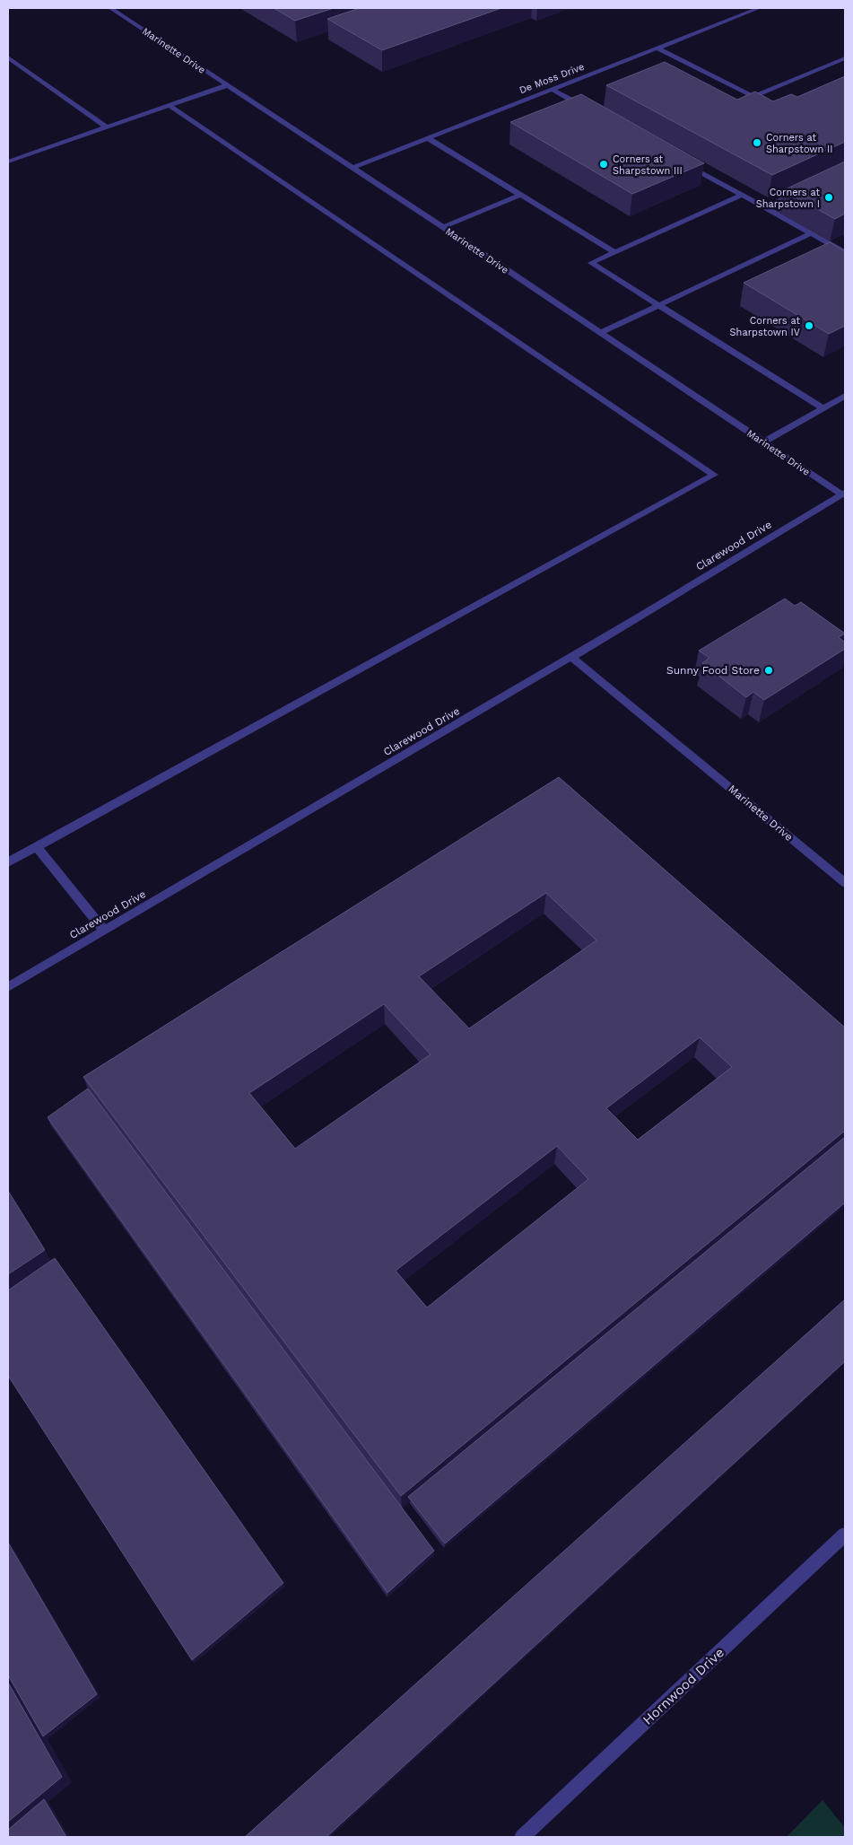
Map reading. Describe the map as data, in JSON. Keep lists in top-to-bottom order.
{
  "streets": {
    "street": [
      "Marinette Drive",
      "De Moss Drive",
      "Clarewood Drive",
      "Hornwood Drive"
    ]
  },
  "crossings": [
    ["Marinette Drive", "De Moss Drive"],
    ["Marinette Drive", "Clarewood Drive"]
  ],
  "places": [
    "Corners at Sharpstown II",
    "Corners at Sharpstown III",
    "Corners at Sharpstown I",
    "Corners at Sharpstown IV",
    "Sunny Food Store"
  ]
}
